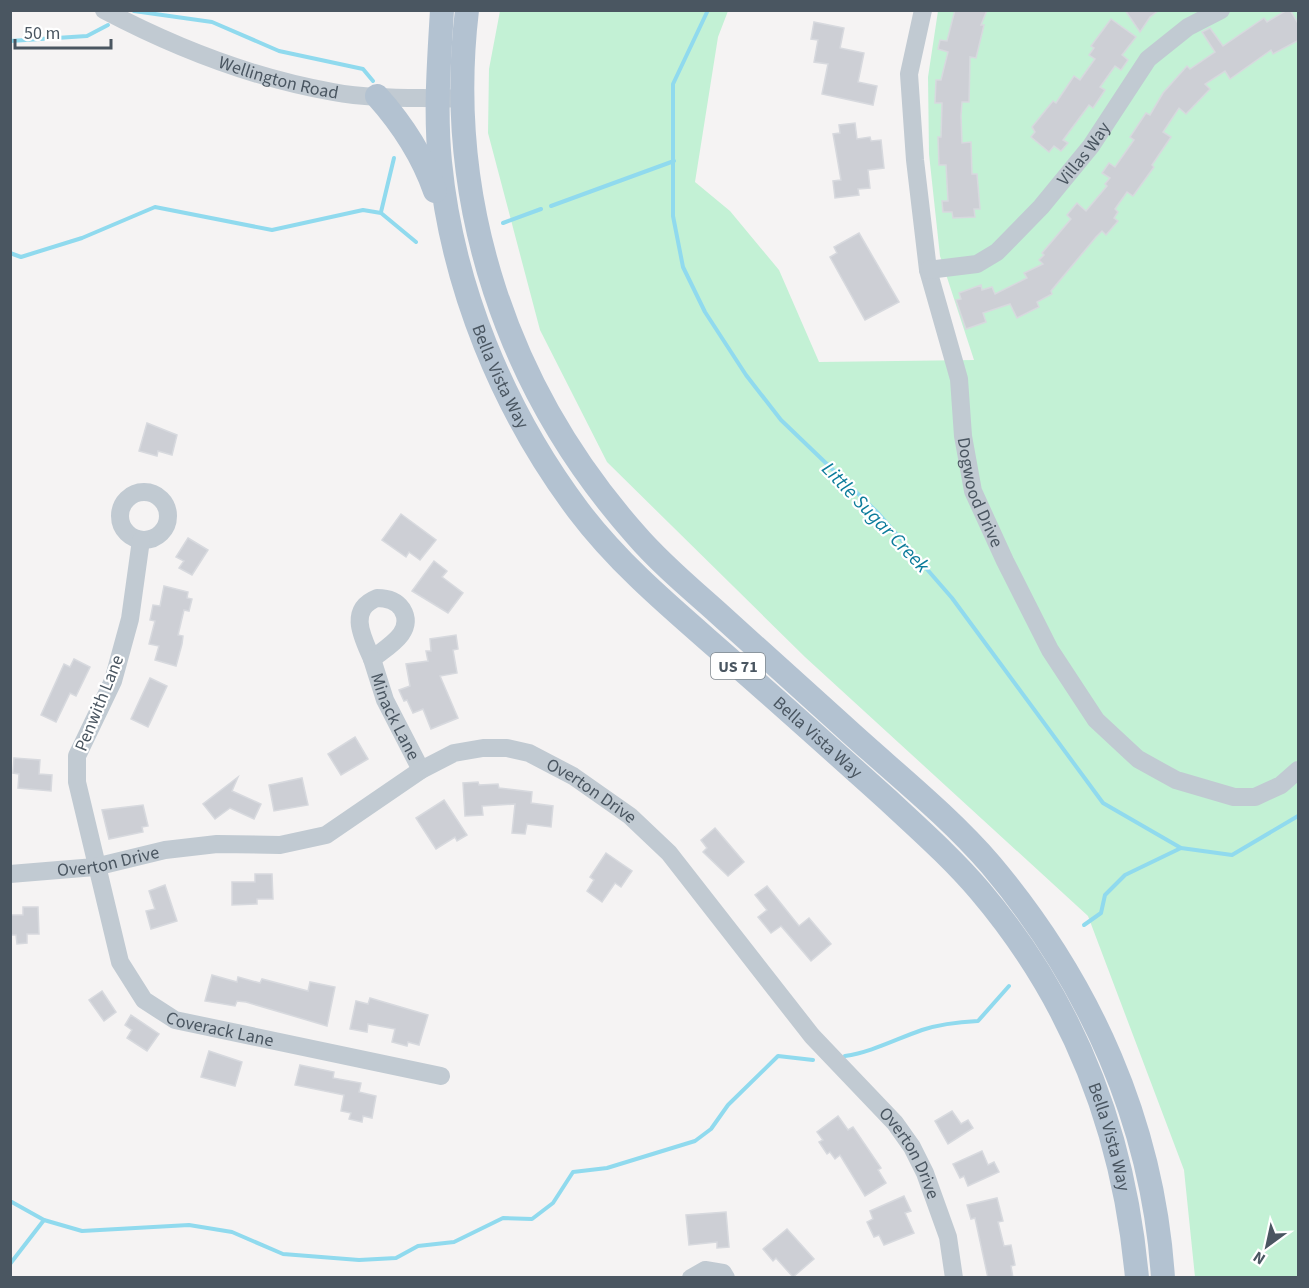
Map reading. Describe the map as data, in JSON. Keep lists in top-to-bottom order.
{
  "streets": {
    "main road": ["Bella Vista Way", "US 71"],
    "street": [
      "Wellington Road",
      "Villas Way",
      "Dogwood Drive",
      "Penwith Lane",
      "Minack Lane",
      "Overton Drive",
      "Coverack Lane"
    ]
  },
  "crossings": [
    ["Wellington Road", "Bella Vista Way"],
    ["Villas Way", "Dogwood Drive"],
    ["Penwith Lane", "Overton Drive"],
    ["Penwith Lane", "Coverack Lane"],
    ["Minack Lane", "Overton Drive"],
    ["Overton Drive", "Coverack Lane"]
  ],
  "water": ["Little Sugar Creek"],
  "scale_bar": "50 m",
  "north": "bottom left"
}
